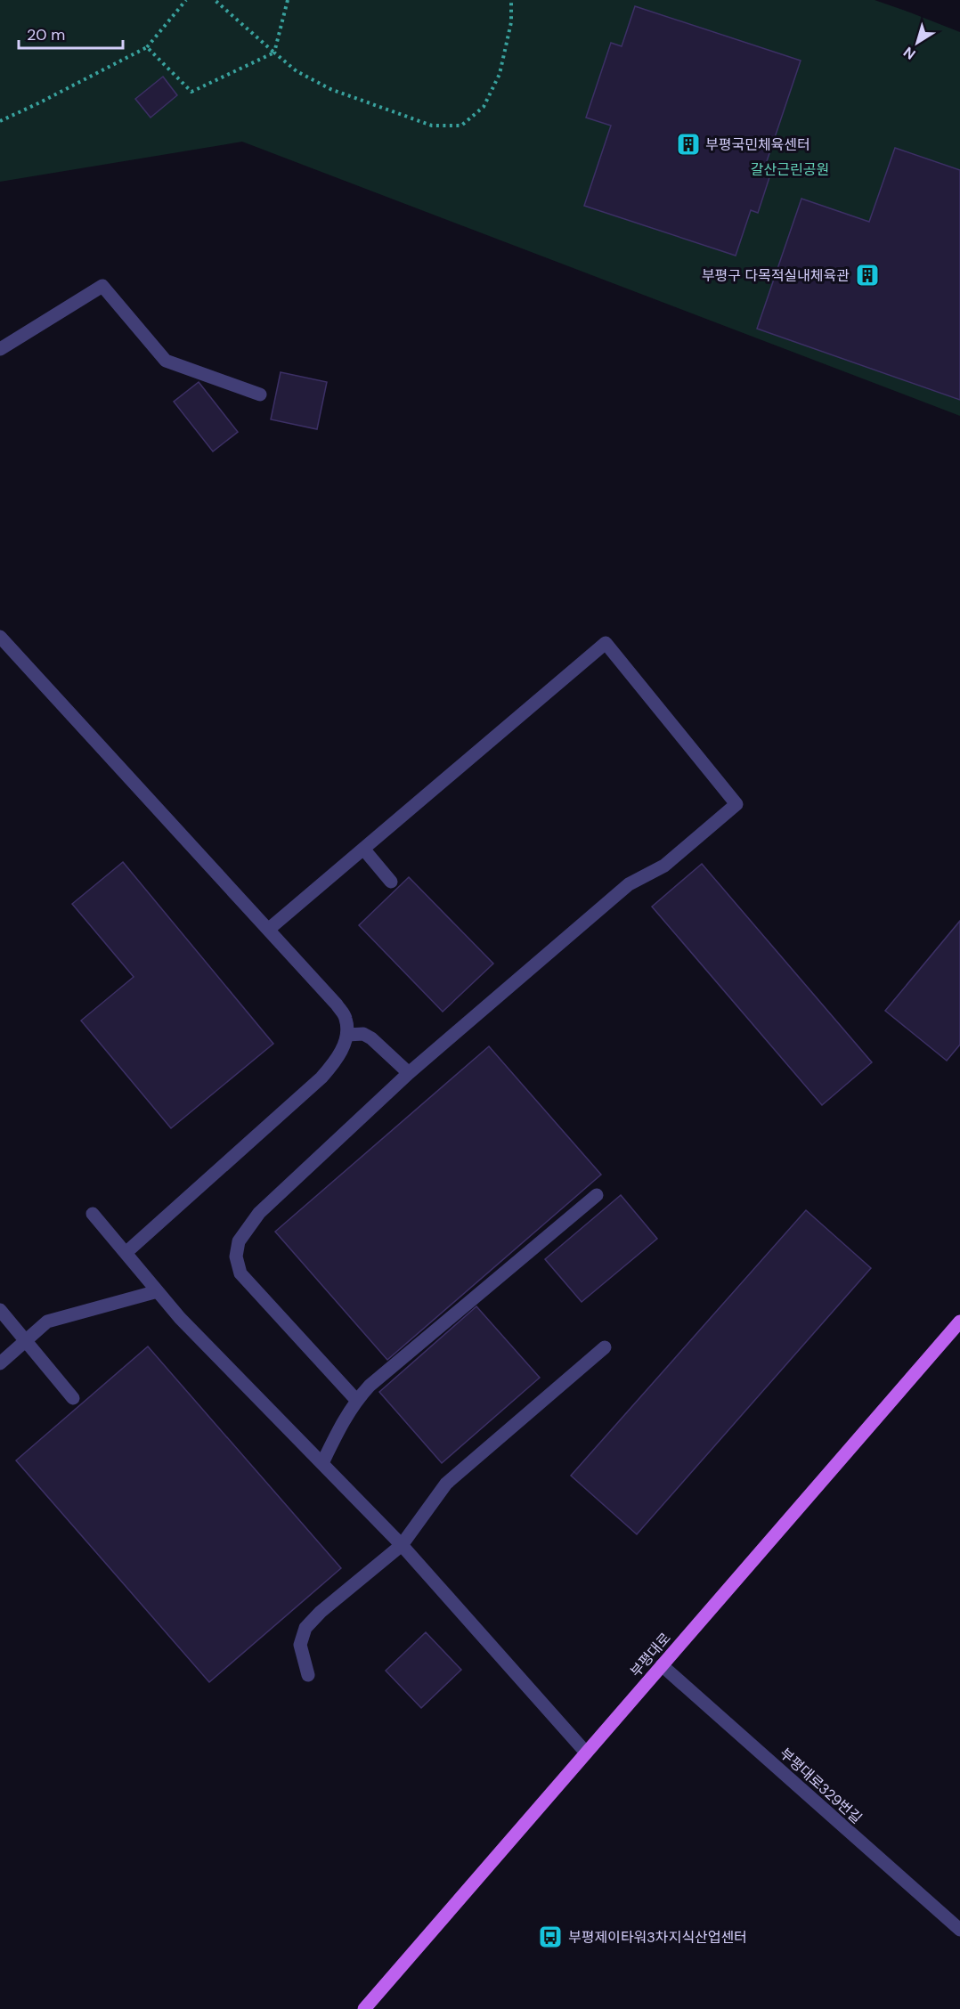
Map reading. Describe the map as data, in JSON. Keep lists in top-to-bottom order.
{
  "streets": {
    "main road": ["부평대로"],
    "street": ["부평대로329번길"]
  },
  "crossings": [
    ["부평대로", "부평대로329번길"]
  ],
  "parks": ["갈산근린공원"],
  "places": {
    "building": ["부평국민체육센터", "부평구 다목적실내체육관"],
    "bus stop": ["부평제이타워3차지식산업센터"]
  },
  "scale_bar": "20 m",
  "north": "bottom left"
}
